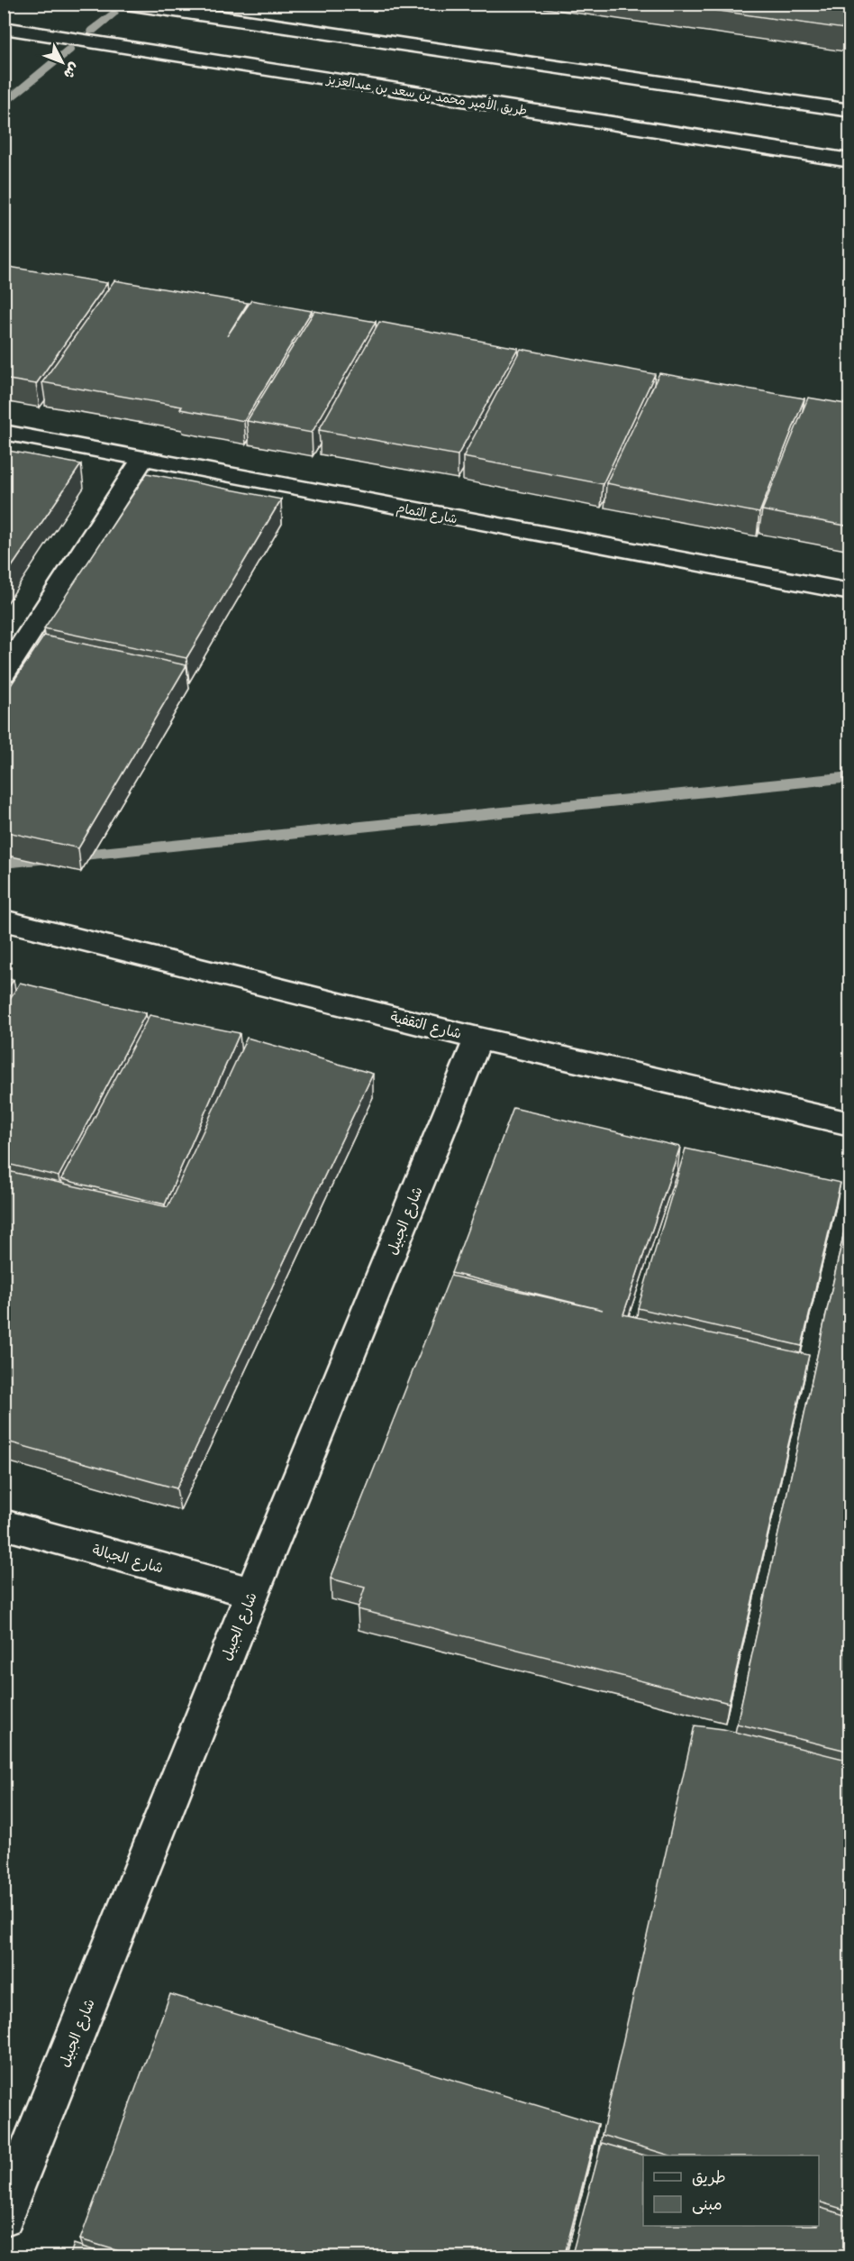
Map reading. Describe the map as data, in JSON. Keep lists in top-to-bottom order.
{
  "streets": {
    "street": [
      "طريق الأمير محمد بن سعد بن عبدالعزيز",
      "شارع الثمام",
      "شارع الثقفية",
      "شارع الجبيل",
      "شارع الجبالة"
    ]
  },
  "crossings": [
    ["شارع الثقفية", "شارع الجبيل"],
    ["شارع الجبيل", "شارع الجبالة"]
  ],
  "legend": ["طريق", "مبنى"],
  "north": "bottom right"
}
